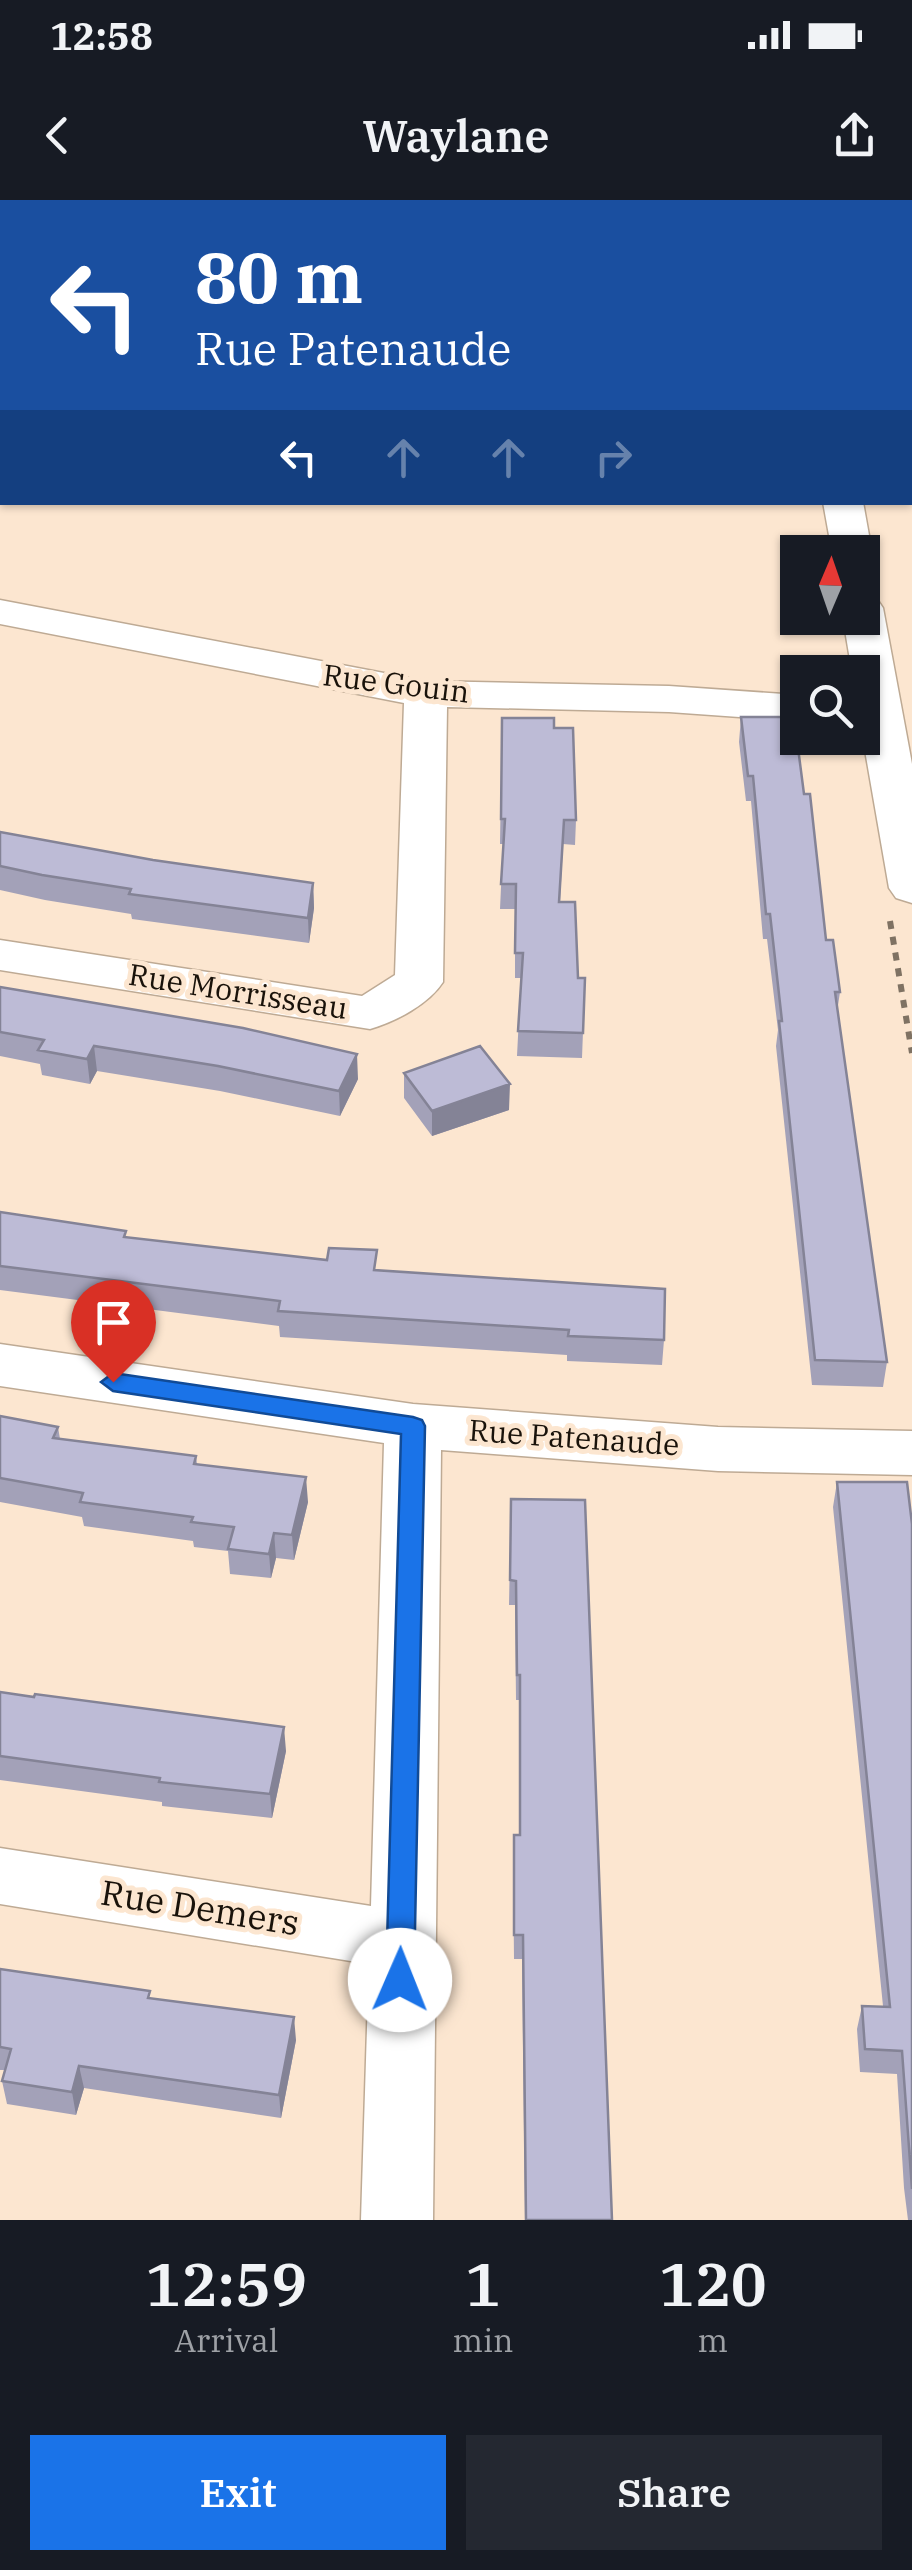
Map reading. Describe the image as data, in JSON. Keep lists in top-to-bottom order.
{
  "streets": {
    "street": [
      "Rue Gouin",
      "Rue Morrisseau",
      "Rue Patenaude",
      "Rue Demers"
    ]
  },
  "crossings": [
    ["Rue Gouin", "Rue Morrisseau"]
  ],
  "north": "top",
  "page": {
    "status": "12:58",
    "header": "Waylane",
    "turn": ["80 m", "Rue Patenaude"],
    "eta": [
      "12:59",
      "Arrival",
      "1",
      "min",
      "120",
      "m"
    ],
    "buttons": ["Exit", "Share"]
  }
}
